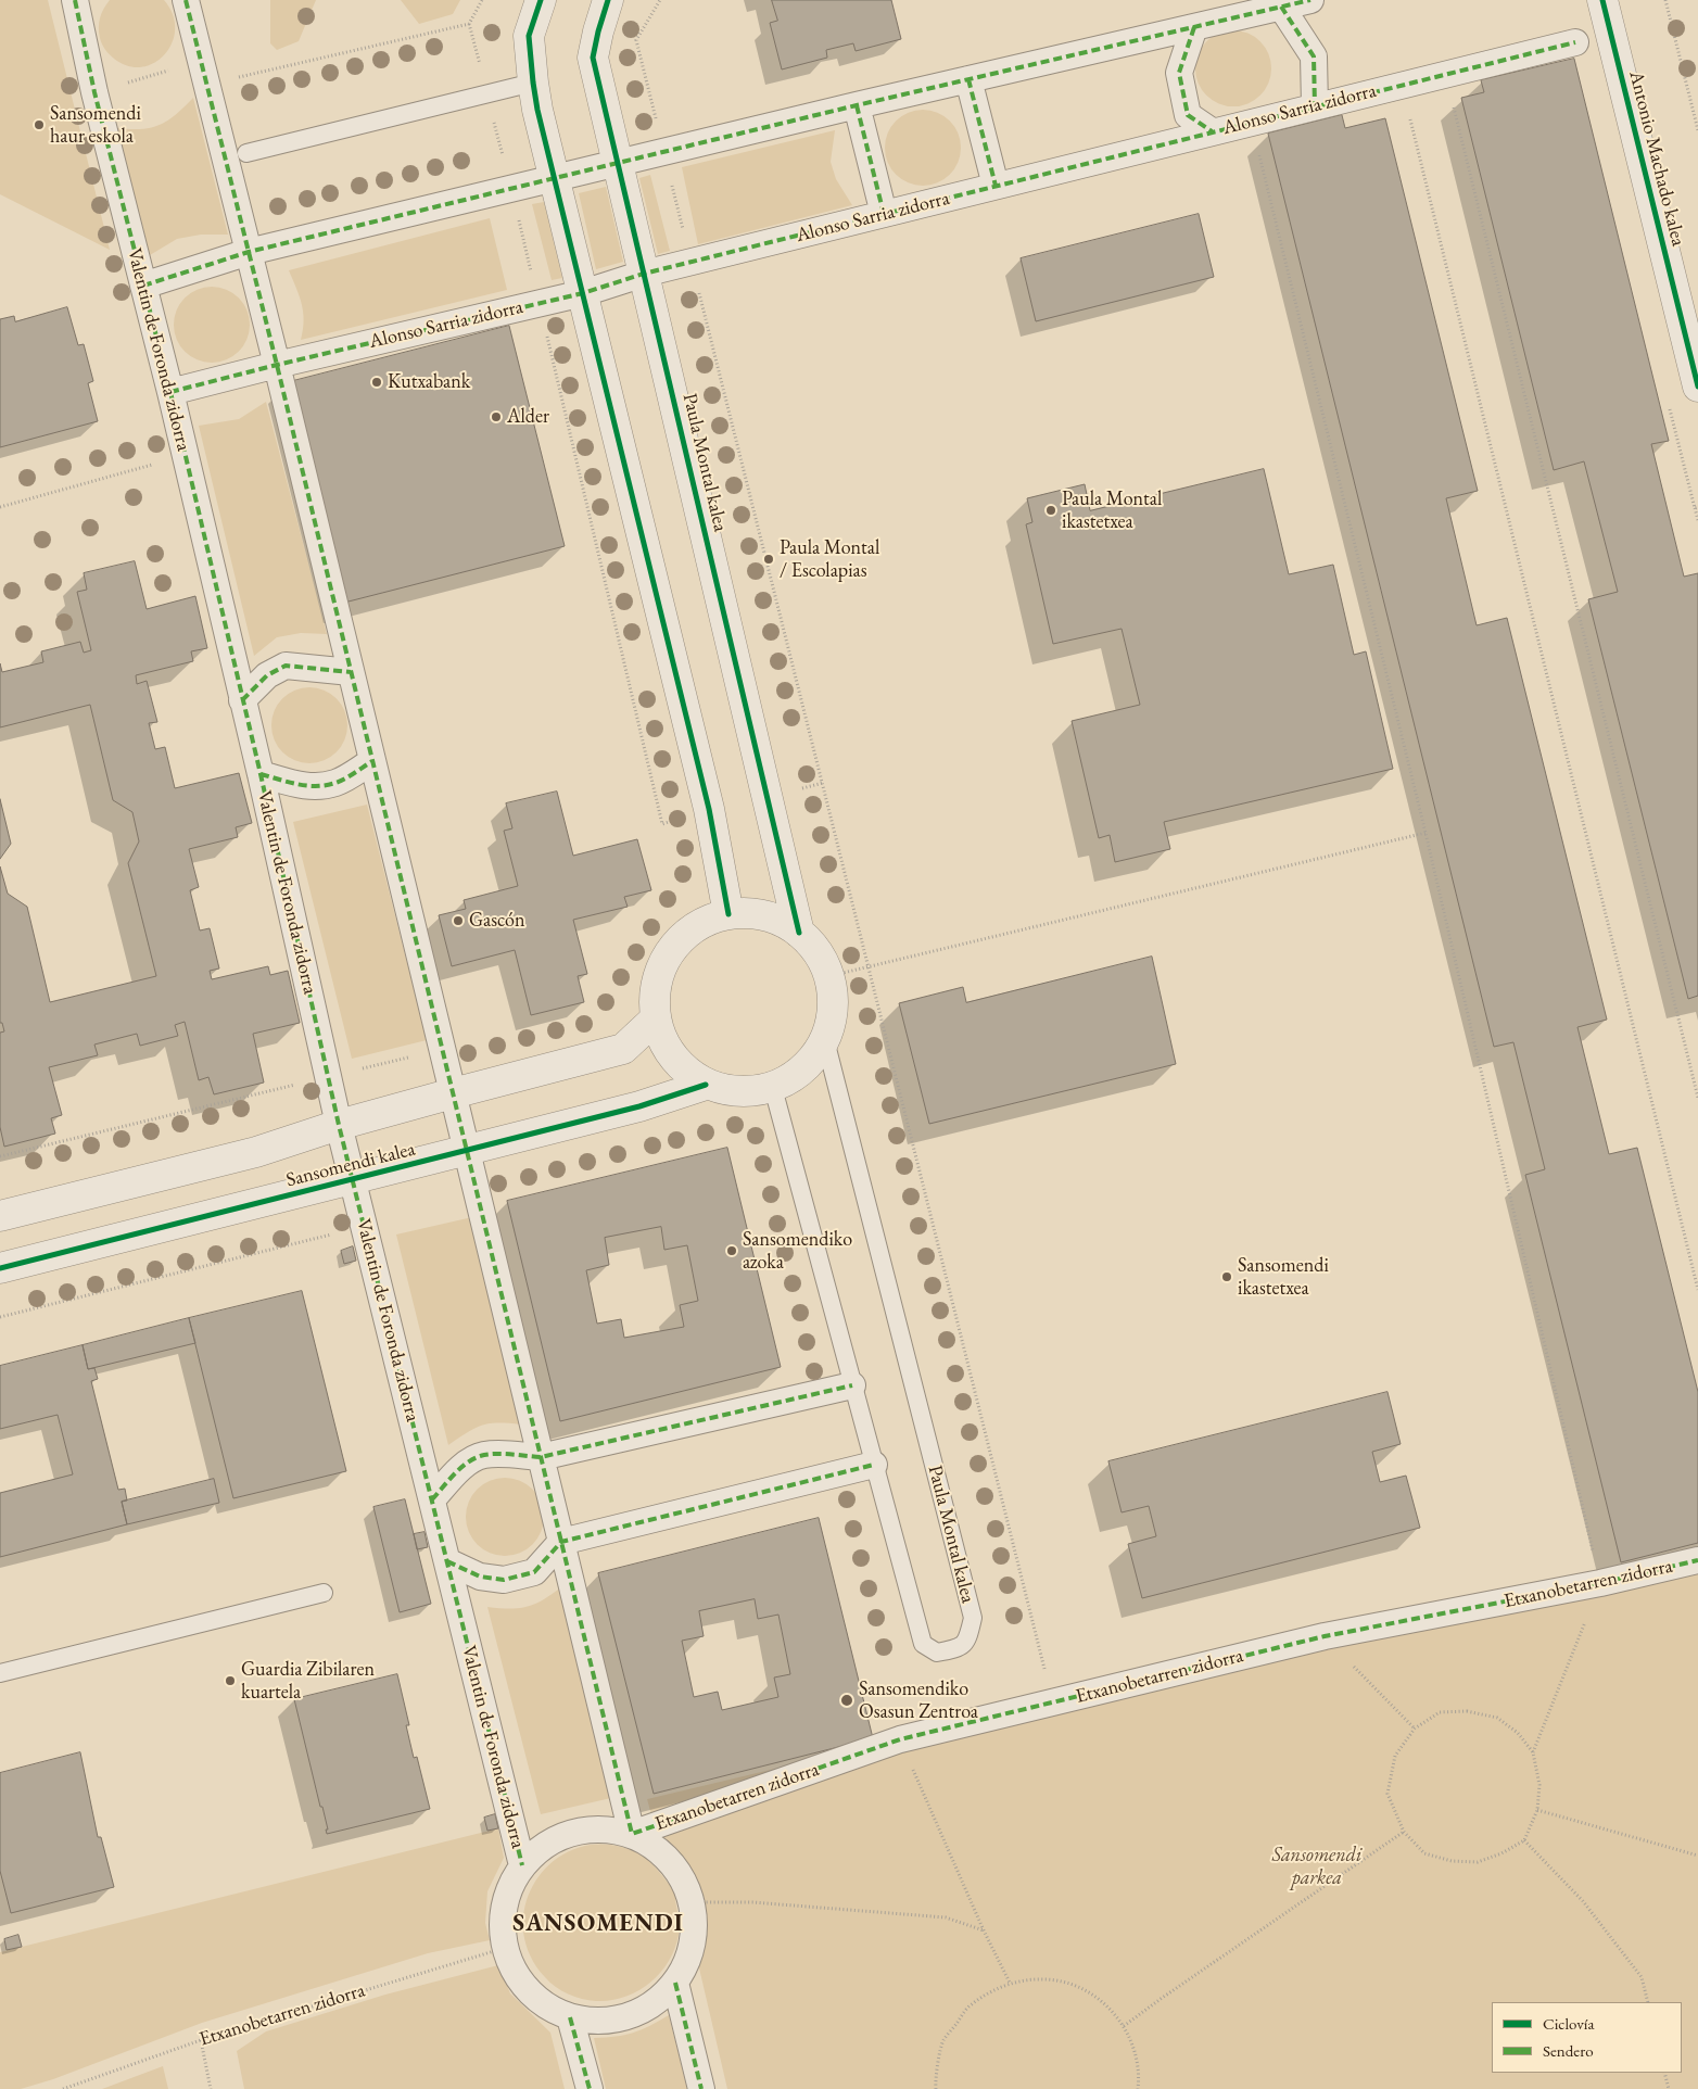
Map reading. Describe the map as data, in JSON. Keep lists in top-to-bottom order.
{
  "streets": {
    "street": [
      "Alonso Sarria zidorra",
      "Antonio Machado kalea",
      "Valentin de Foronda zidorra",
      "Paula Montal kalea",
      "Sansomendi kalea",
      "Etxanobetarren zidorra"
    ]
  },
  "crossings": [
    ["Alonso Sarria zidorra", "Valentin de Foronda zidorra"],
    ["Alonso Sarria zidorra", "Paula Montal kalea"],
    ["Valentin de Foronda zidorra", "Sansomendi kalea"],
    ["Valentin de Foronda zidorra", "Etxanobetarren zidorra"],
    ["Paula Montal kalea", "Sansomendi kalea"]
  ],
  "districts": ["SANSOMENDI"],
  "parks": ["Sansomendi parkea"],
  "places": [
    "Sansomendi haur eskola",
    "Kutxabank",
    "Alder",
    "Paula Montal ikastetxea",
    "Paula Montal / Escolapias",
    "Gascón",
    "Sansomendiko azoka",
    "Sansomendi ikastetxea",
    "Guardia Zibilaren kuartela",
    "Sansomendiko Osasun Zentroa"
  ],
  "legend": ["Ciclovía", "Sendero"]
}
